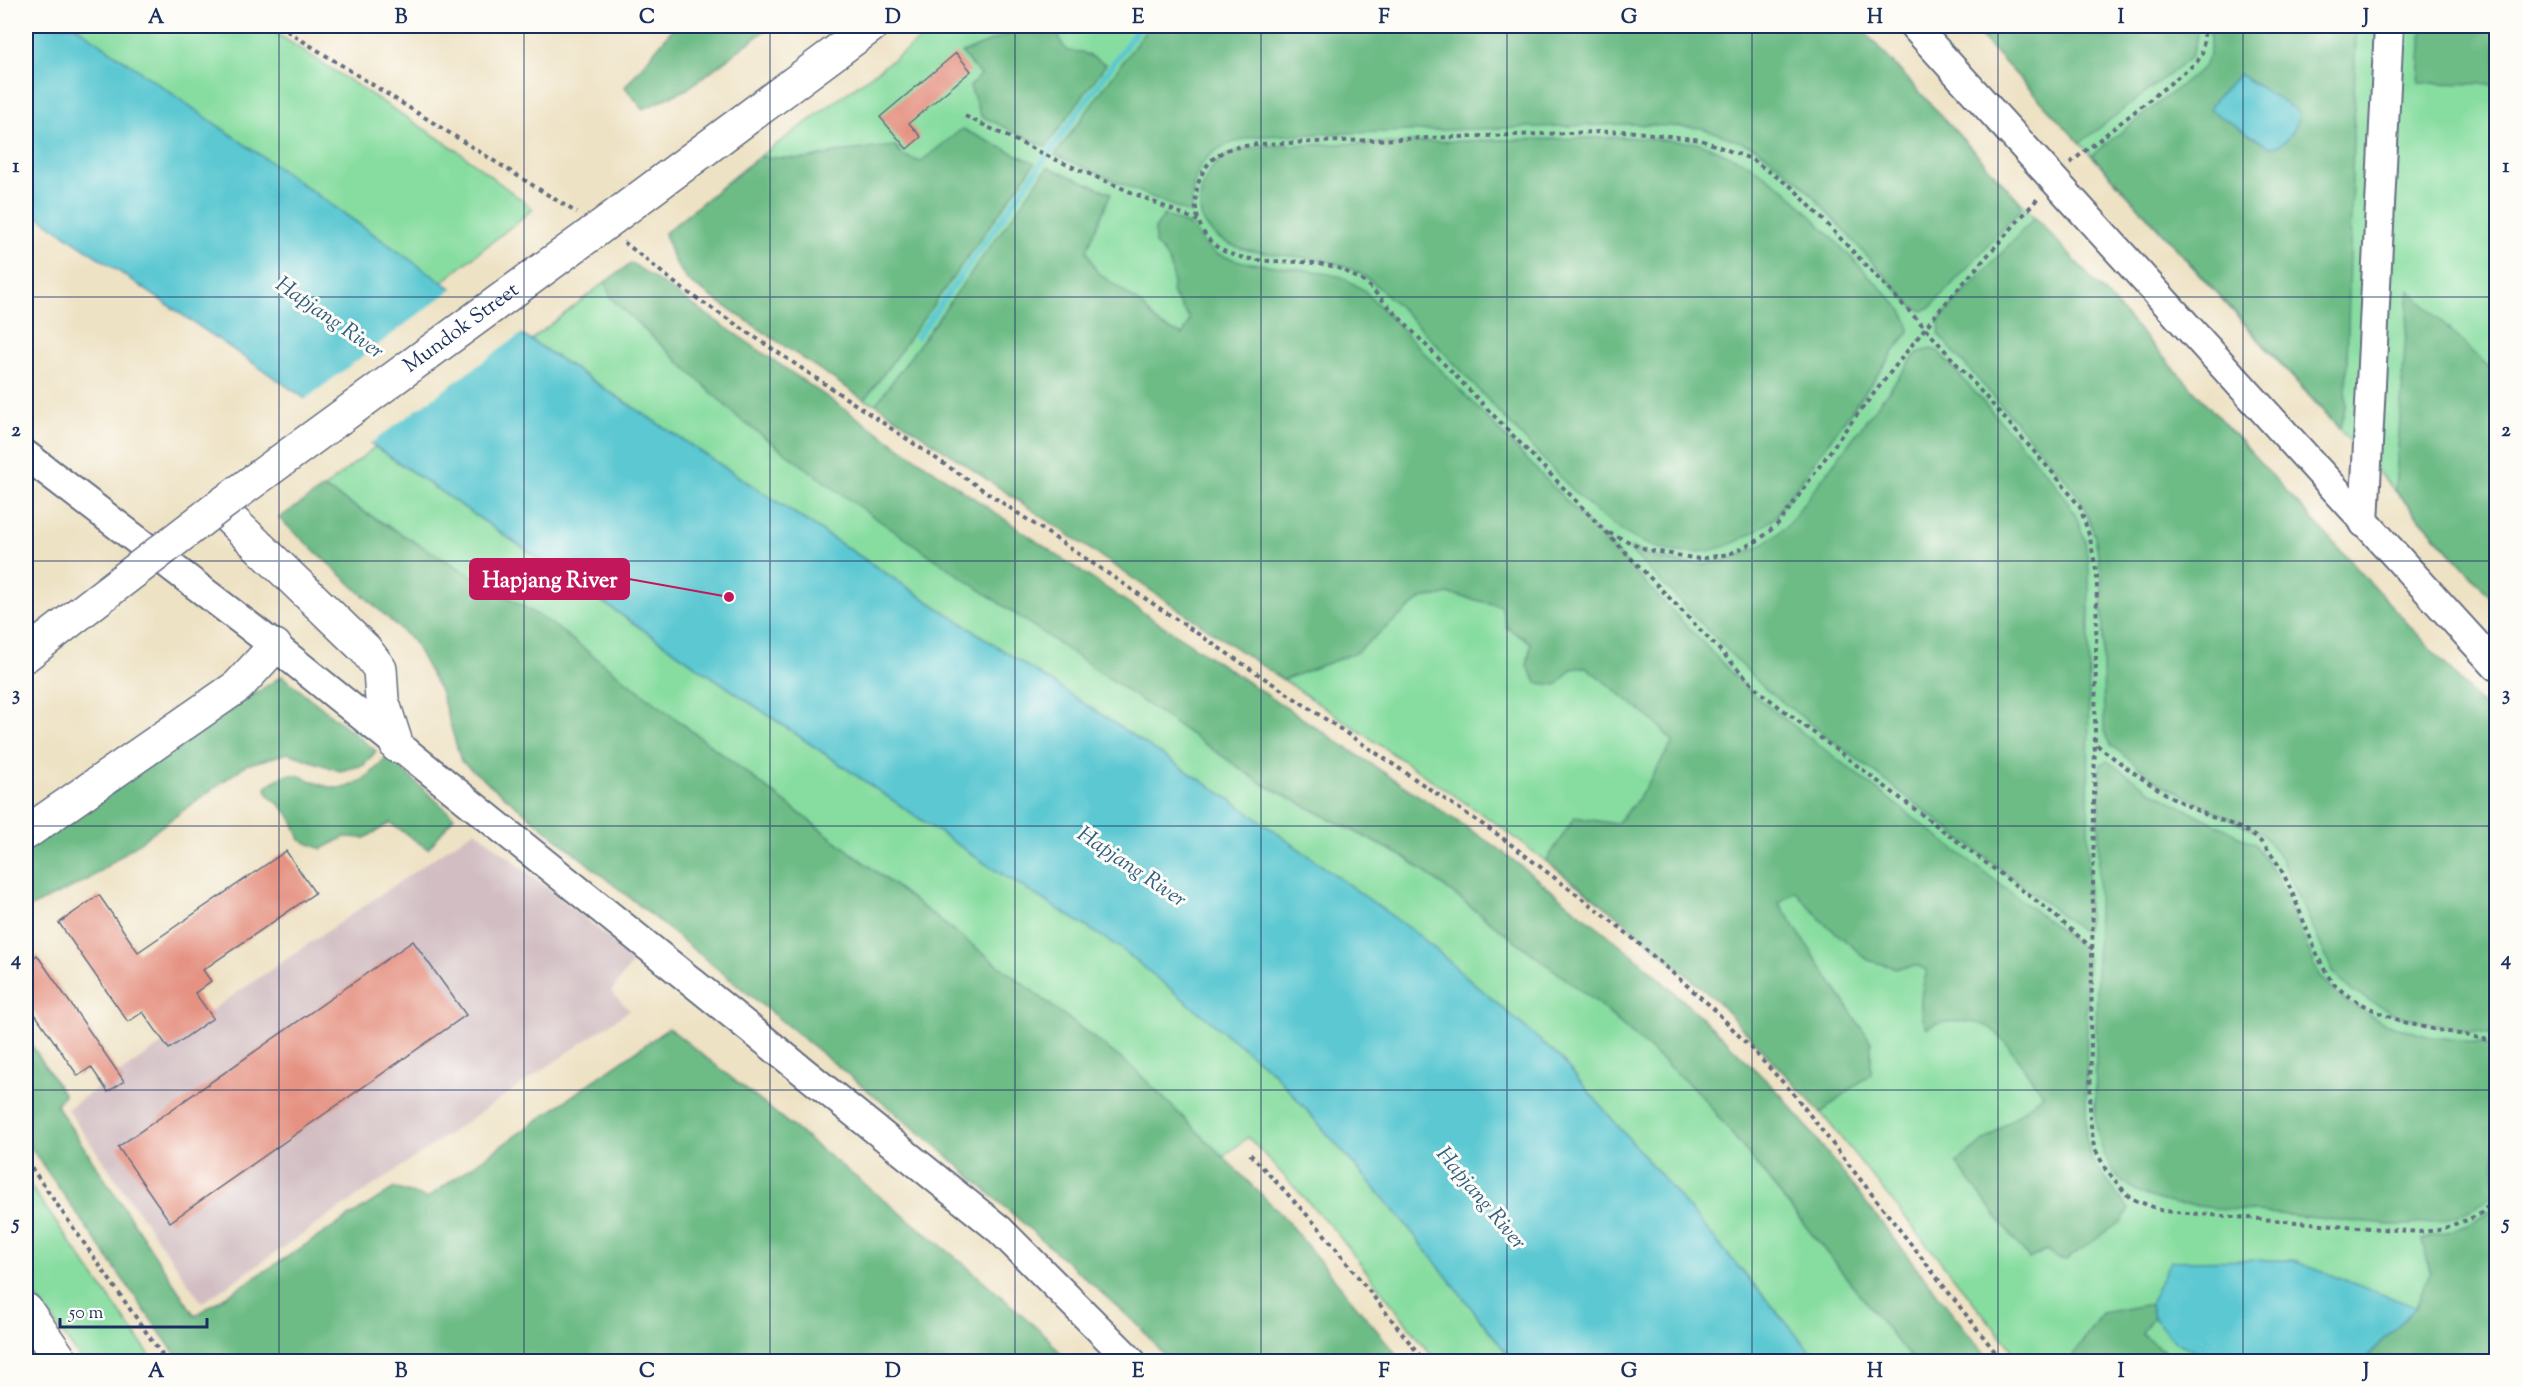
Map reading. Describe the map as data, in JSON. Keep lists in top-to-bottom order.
{
  "streets": {
    "main road": ["Mundok Street"]
  },
  "water": ["Hapjang River"],
  "places": ["Hapjang River"],
  "scale_bar": "50 m",
  "grid": {
    "columns": [
      "A",
      "B",
      "C",
      "D",
      "E",
      "F",
      "G",
      "H",
      "I",
      "J"
    ],
    "rows": [
      "1",
      "2",
      "3",
      "4",
      "5"
    ]
  }
}
